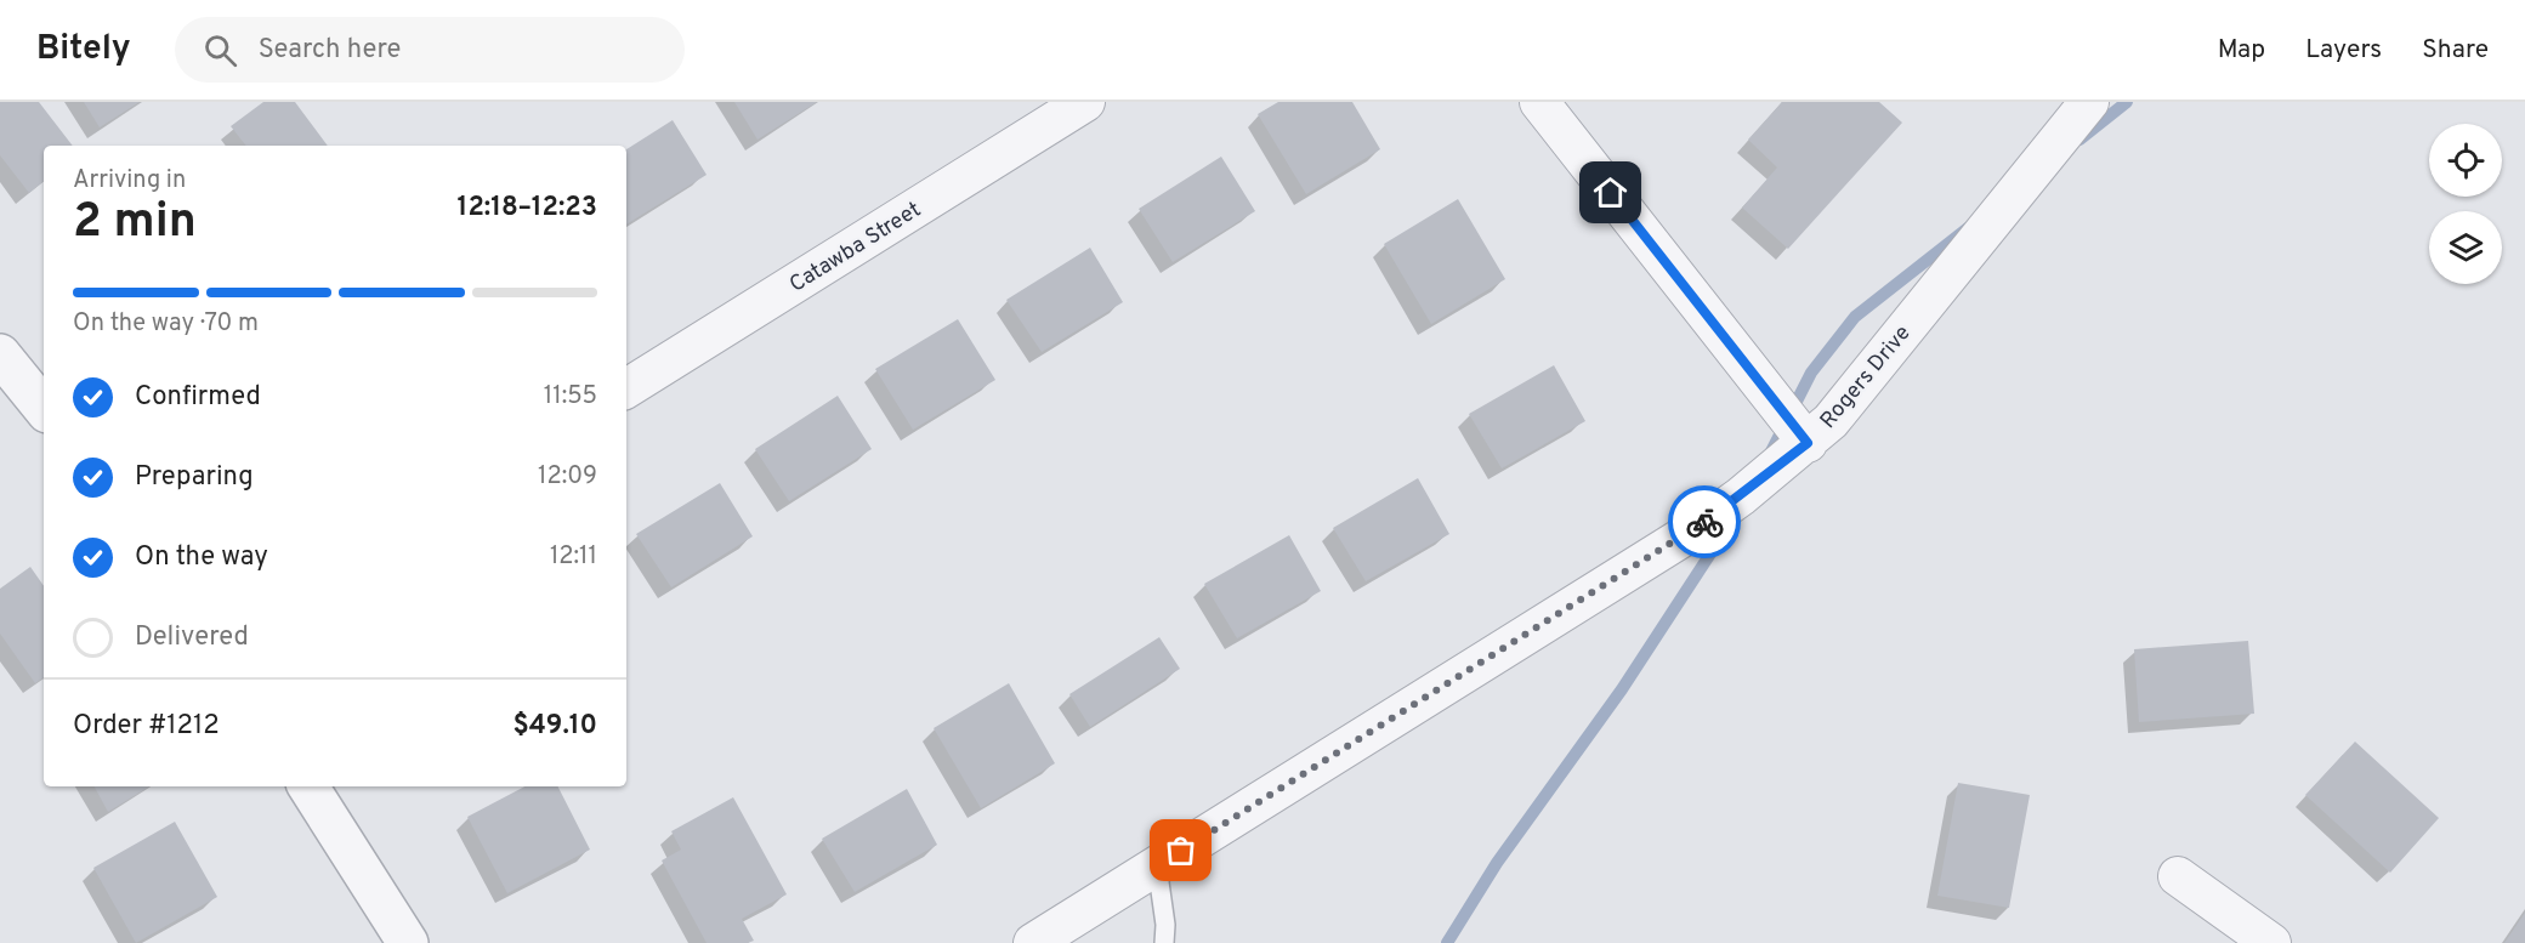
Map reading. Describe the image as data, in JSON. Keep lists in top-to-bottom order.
{
  "streets": {
    "street": ["Catawba Street", "Rogers Drive"]
  },
  "page": {
    "header": "Bitely",
    "search": "Search here",
    "nav": ["Map", "Layers", "Share"],
    "heading": ["2 min", "Arriving in", "12:18–12:23"],
    "panel": ["Order #1212", "$49.10"],
    "bar": "On the way · 70 m",
    "list": [
      ["Confirmed", "11:55"],
      ["Preparing", "12:09"],
      ["On the way", "12:11"],
      "Delivered"
    ]
  }
}
